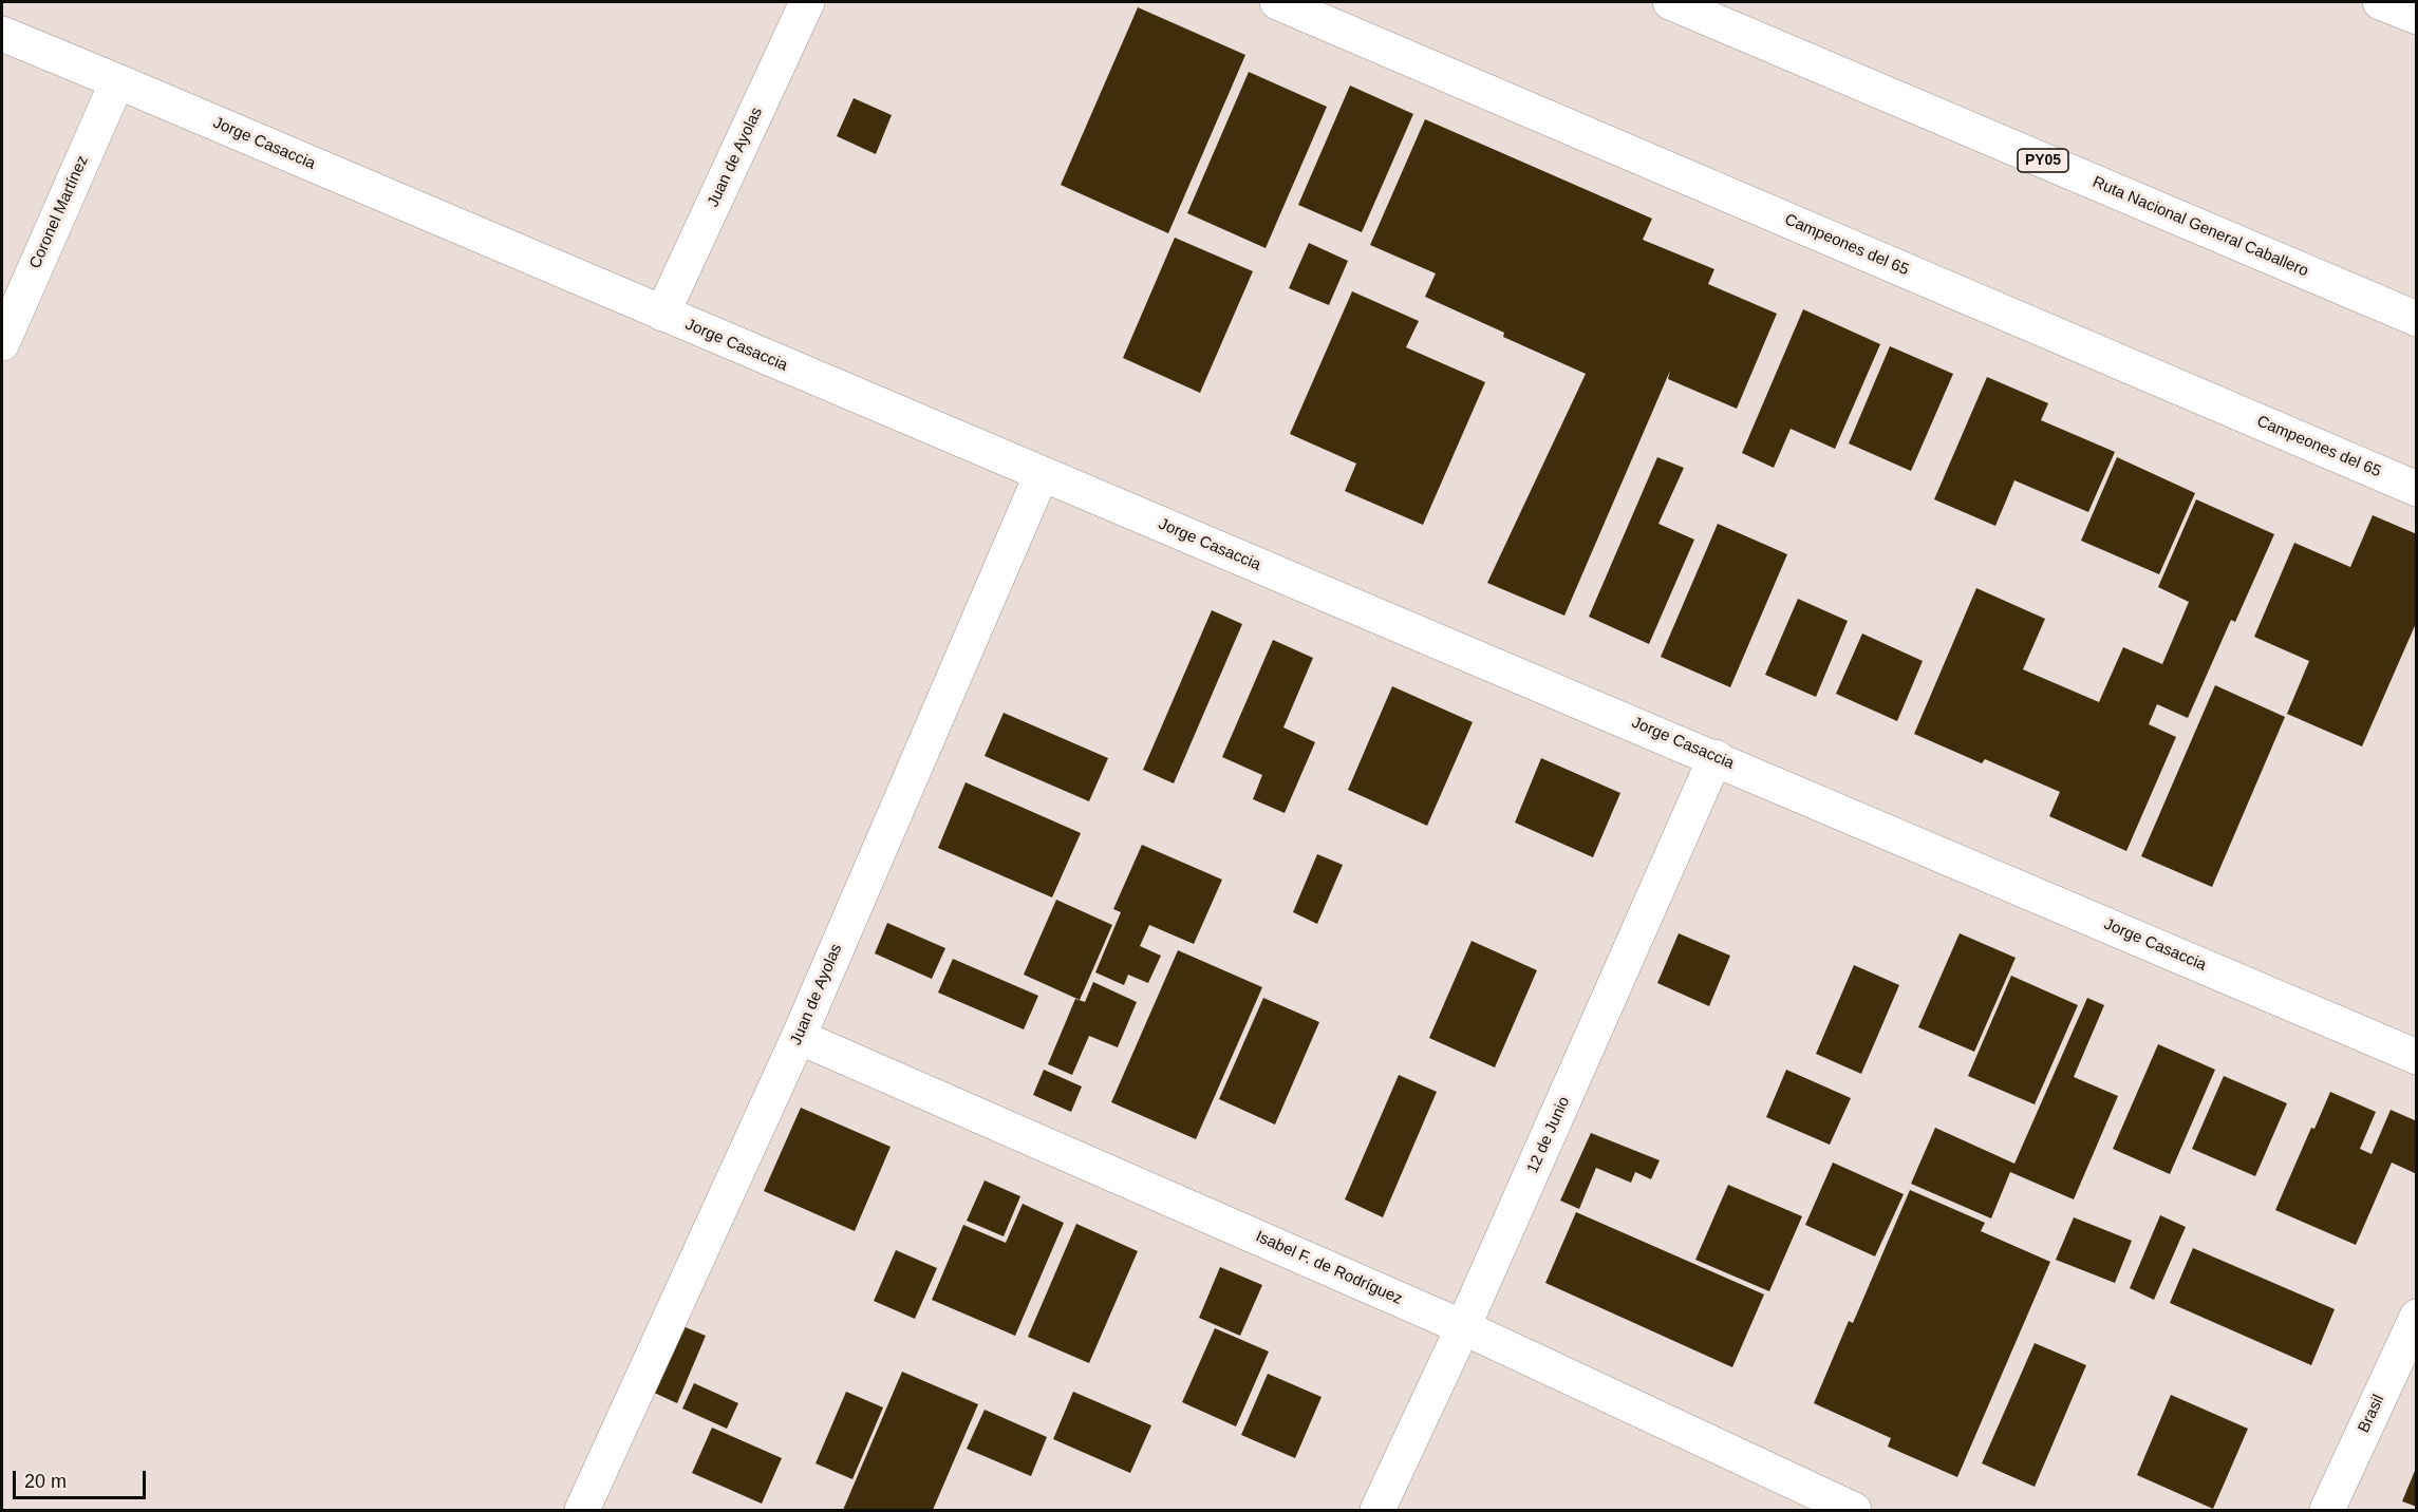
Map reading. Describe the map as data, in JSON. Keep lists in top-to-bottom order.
{
  "streets": {
    "main road": [
      "Jorge Casaccia",
      "Juan de Ayolas",
      "PY05",
      "Coronel Martínez",
      "Ruta Nacional General Caballero",
      "Campeones del 65",
      "12 de Junio",
      "Isabel F. de Rodríguez",
      "Brasil"
    ]
  },
  "crossings": [
    ["Jorge Casaccia", "Juan de Ayolas"],
    ["Jorge Casaccia", "Coronel Martínez"],
    ["Jorge Casaccia", "12 de Junio"],
    ["Juan de Ayolas", "Isabel F. de Rodríguez"],
    ["12 de Junio", "Isabel F. de Rodríguez"]
  ],
  "scale_bar": "20 m"
}
